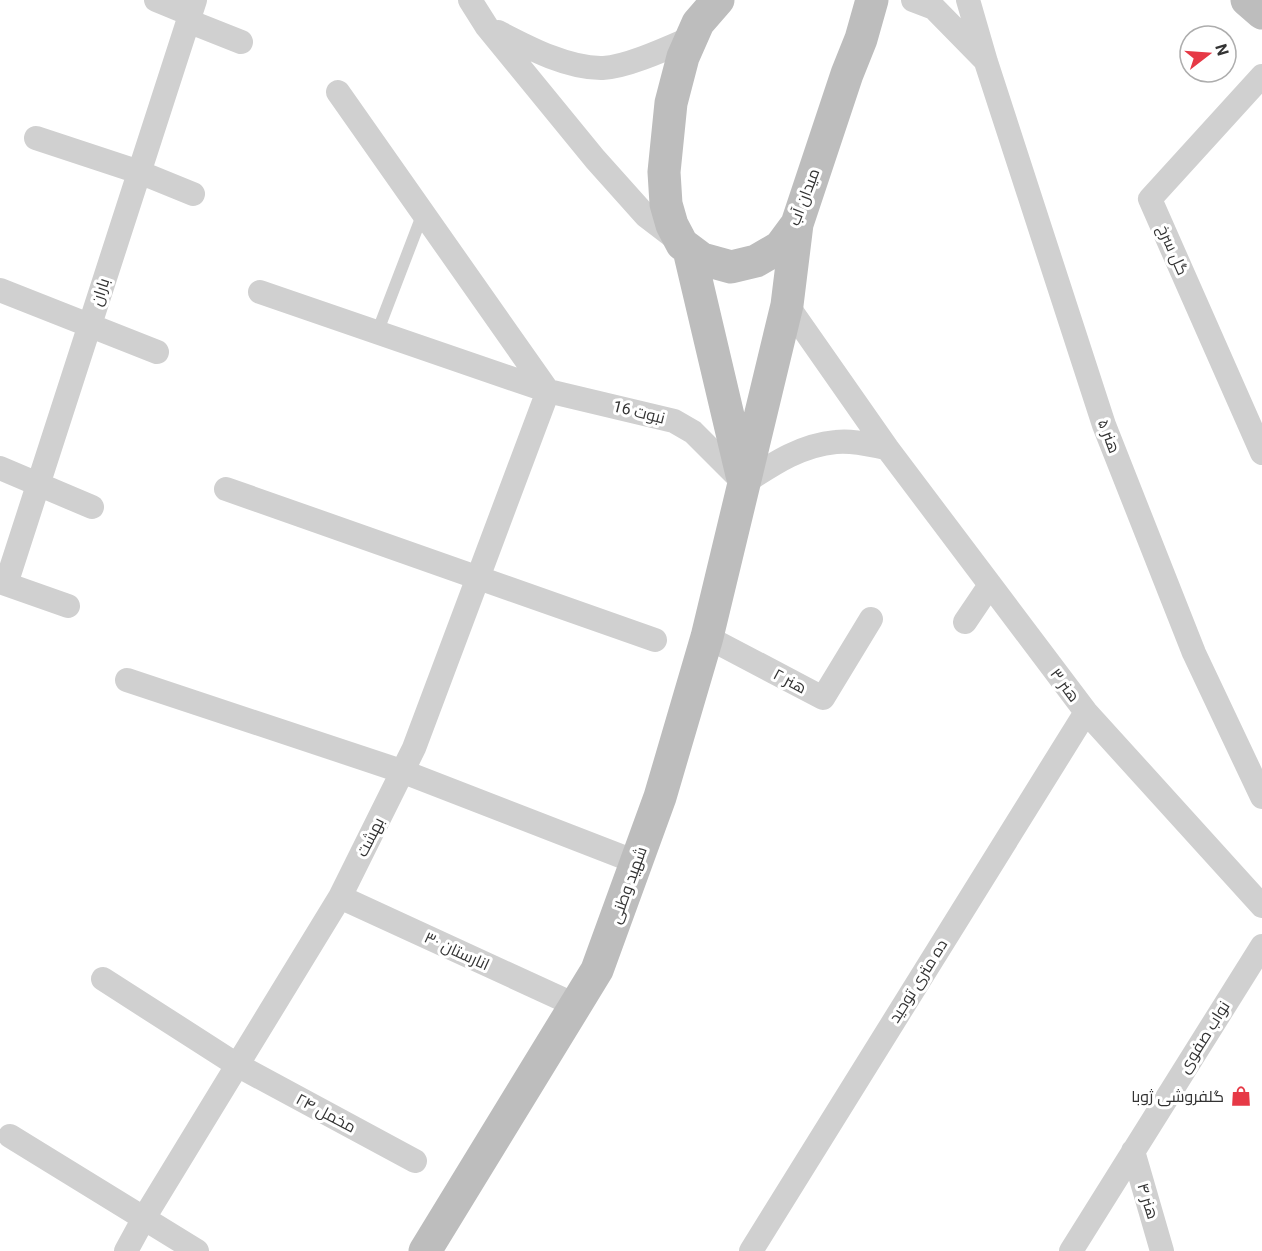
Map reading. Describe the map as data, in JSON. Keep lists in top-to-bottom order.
{
  "streets": {
    "main road": ["میدان آب", "شهید وطنی"],
    "street": [
      "گل سرخ",
      "باران",
      "نبوت 16",
      "هنر ۵",
      "هنر ۲",
      "هنر ۳",
      "بهشت",
      "انارستان ۳۰",
      "ده متری توحید",
      "نواب صفوی",
      "مخمل ۲۴",
      "هنر ۴"
    ]
  },
  "crossings": [
    ["میدان آب", "شهید وطنی"],
    ["نبوت 16", "بهشت"],
    ["نبوت 16", "شهید وطنی"],
    ["هنر ۲", "شهید وطنی"],
    ["هنر ۳", "شهید وطنی"],
    ["هنر ۳", "ده متری توحید"],
    ["بهشت", "انارستان ۳۰"],
    ["بهشت", "مخمل ۲۴"],
    ["شهید وطنی", "انارستان ۳۰"],
    ["نواب صفوی", "هنر ۴"]
  ],
  "places": {
    "shop": ["گلفروشی ژوبا"]
  },
  "north": "right"
}
